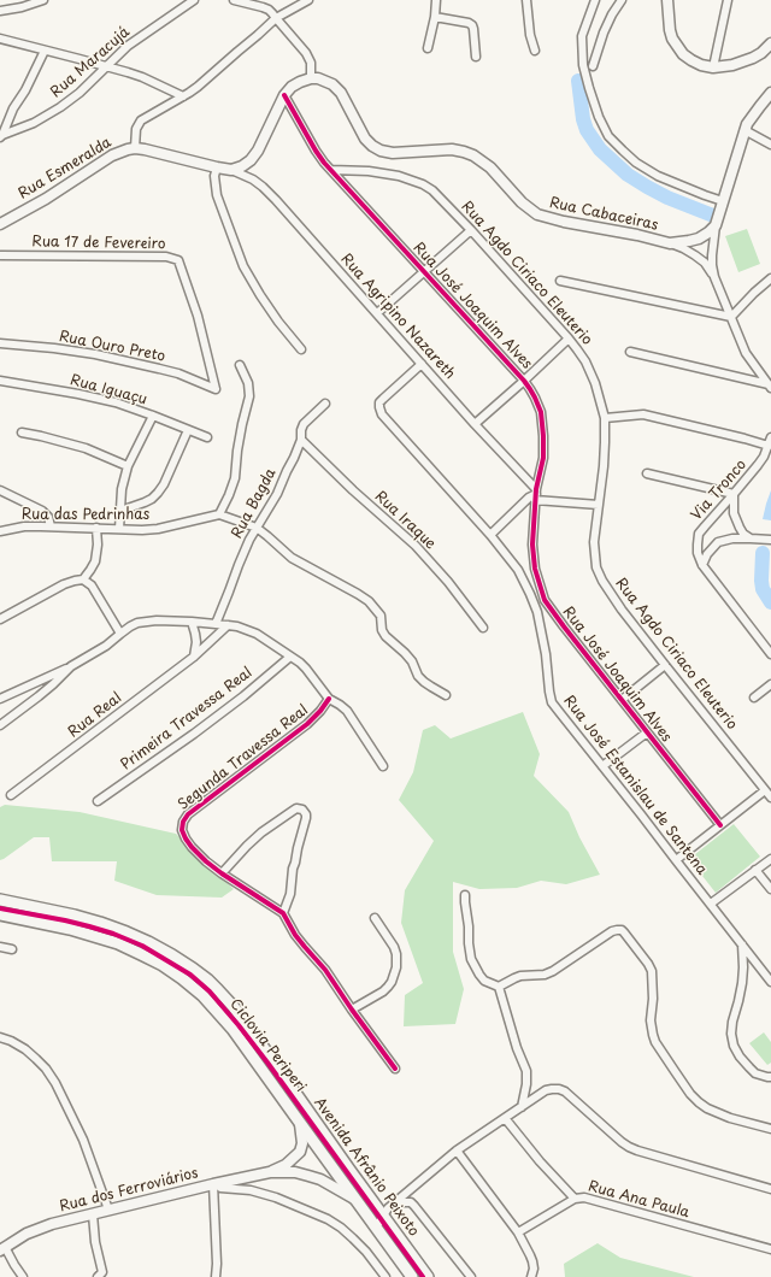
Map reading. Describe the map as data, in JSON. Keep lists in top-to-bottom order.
{
  "streets": {
    "main road": [
      "Rua Esmeralda",
      "Rua Cabaceiras",
      "Avenida Afrânio Peixoto",
      "Rua dos Ferroviários"
    ],
    "street": [
      "Rua Maracujá",
      "Rua 17 de Fevereiro",
      "Rua Agdo Ciriaco Eleuterio",
      "Rua José Joaquim Alves",
      "Rua Agripino Nazareth",
      "Rua Ouro Preto",
      "Rua Iguaçu",
      "Via Tronco",
      "Rua Bagda",
      "Rua das Pedrinhas",
      "Rua Iraque",
      "Rua Real",
      "Primeira Travessa Real",
      "Segunda Travessa Real",
      "Rua José Estanislau de Santena",
      "Rua Ana Paula"
    ],
    "cycle path": ["Ciclovia Periperi"]
  },
  "crossings": [
    ["Rua Esmeralda", "Rua Agripino Nazareth"],
    ["Rua 17 de Fevereiro", "Rua Ouro Preto"],
    ["Rua Agdo Ciriaco Eleuterio", "Rua José Joaquim Alves"],
    ["Rua José Joaquim Alves", "Rua Agripino Nazareth"],
    ["Rua Agripino Nazareth", "Rua José Estanislau de Santena"],
    ["Rua Bagda", "Rua Iraque"],
    ["Avenida Afrânio Peixoto", "Rua dos Ferroviários"]
  ]
}
